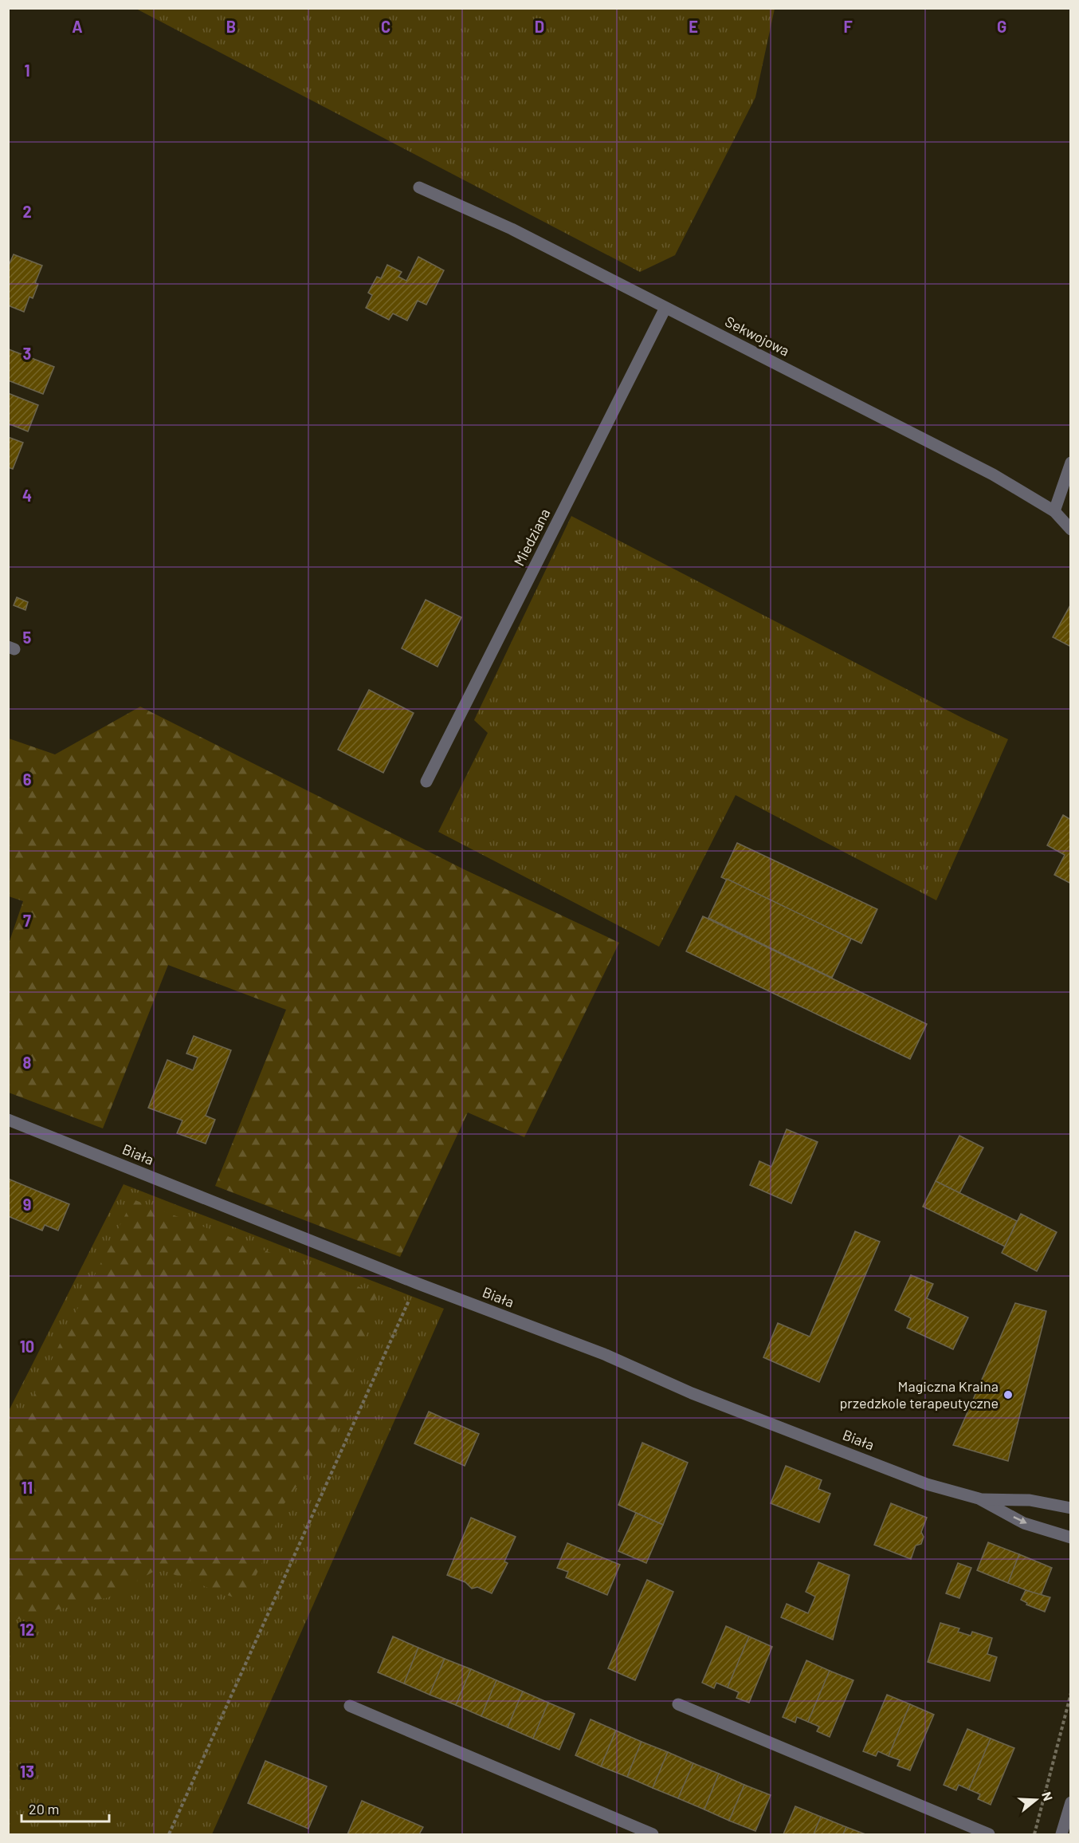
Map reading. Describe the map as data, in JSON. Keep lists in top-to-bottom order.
{
  "streets": {
    "street": ["Sekwojowa", "Miedziana", "Biała"]
  },
  "crossings": [
    ["Sekwojowa", "Miedziana"]
  ],
  "places": ["Magiczna Kraina przedzkole terapeutyczne"],
  "scale_bar": "20 m",
  "north": "right",
  "grid": {
    "columns": [
      "A",
      "B",
      "C",
      "D",
      "E",
      "F",
      "G"
    ],
    "rows": [
      "1",
      "2",
      "3",
      "4",
      "5",
      "6",
      "7",
      "8",
      "9",
      "10",
      "11",
      "12",
      "13"
    ]
  }
}
